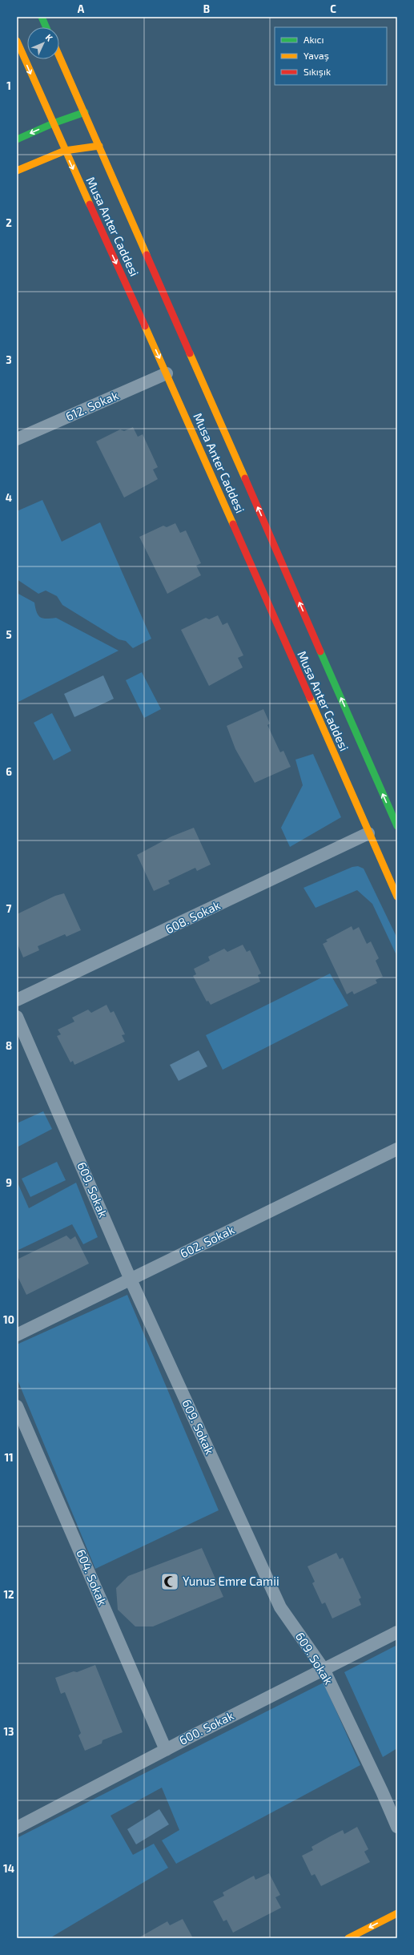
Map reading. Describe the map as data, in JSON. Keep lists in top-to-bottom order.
{
  "streets": {
    "main road": ["Musa Anter Caddesi"],
    "street": [
      "612. Sokak",
      "608. Sokak",
      "609. Sokak",
      "602. Sokak",
      "604. Sokak",
      "600. Sokak"
    ]
  },
  "crossings": [
    ["Musa Anter Caddesi", "612. Sokak"],
    ["Musa Anter Caddesi", "608. Sokak"],
    ["609. Sokak", "602. Sokak"],
    ["609. Sokak", "600. Sokak"],
    ["604. Sokak", "600. Sokak"]
  ],
  "places": {
    "mosque": ["Yunus Emre Camii"]
  },
  "legend": ["Akıcı", "Yavaş", "Sıkışık"],
  "north": "top right",
  "grid": {
    "columns": ["A", "B", "C"],
    "rows": [
      "1",
      "2",
      "3",
      "4",
      "5",
      "6",
      "7",
      "8",
      "9",
      "10",
      "11",
      "12",
      "13",
      "14"
    ]
  }
}
